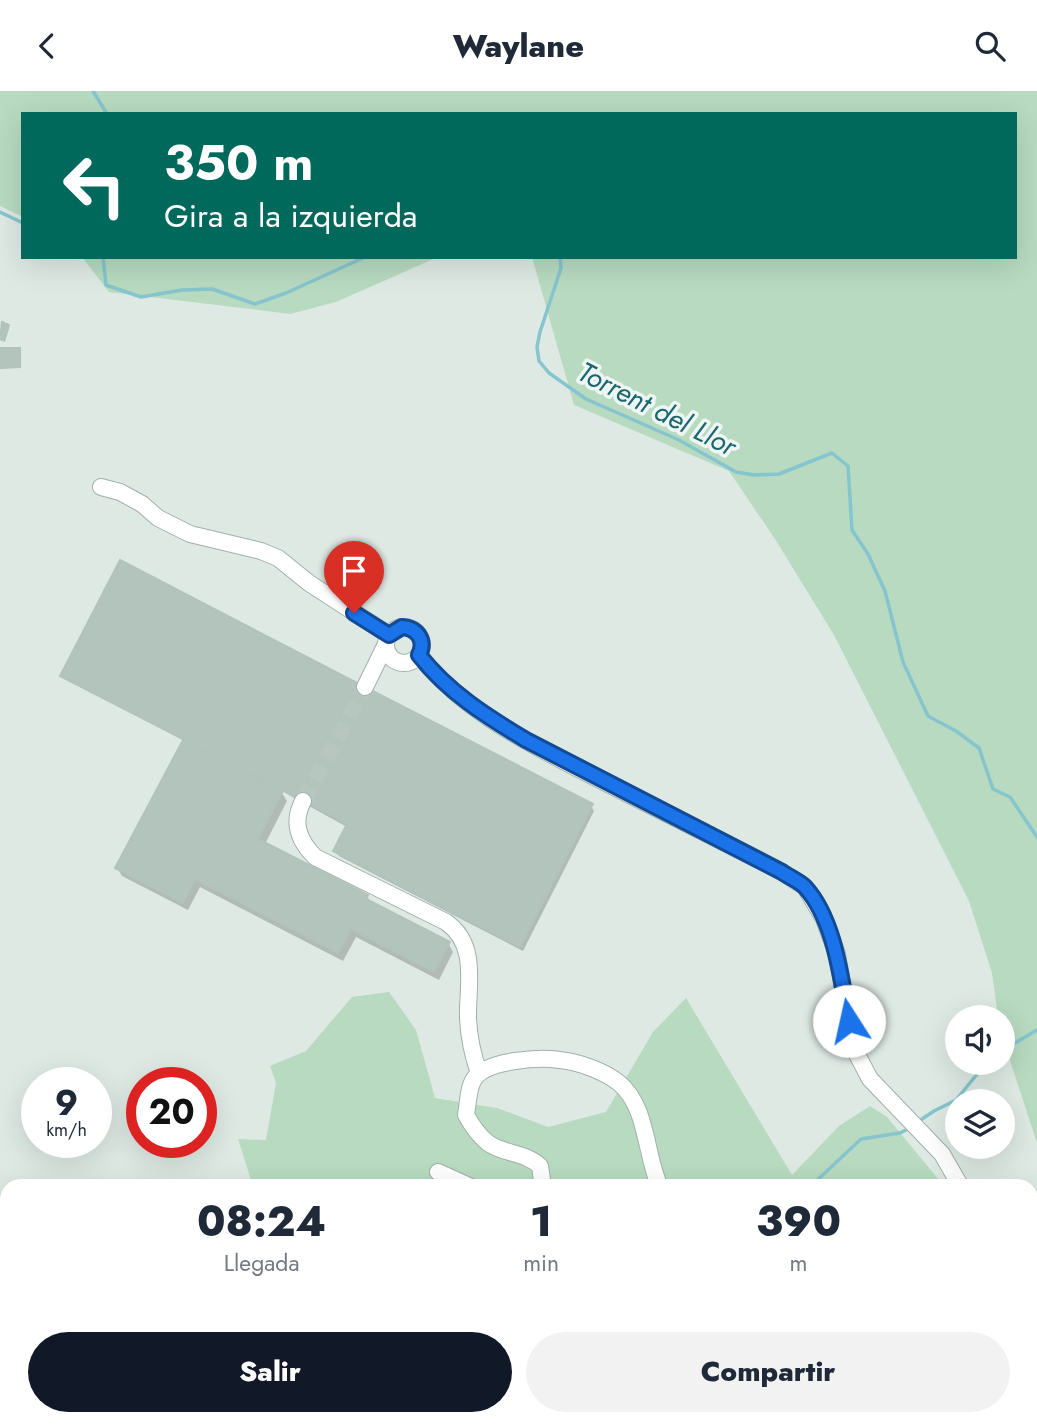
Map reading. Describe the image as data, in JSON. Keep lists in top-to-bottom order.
{
  "water": ["Torrent del Llor"],
  "page": {
    "header": "Waylane",
    "turn": ["350 m", "Gira a la izquierda"],
    "speed": "9 km/h",
    "limit": "20",
    "eta": [
      "08:24",
      "Llegada",
      "1",
      "min",
      "390",
      "m"
    ],
    "buttons": ["Salir", "Compartir"]
  }
}
